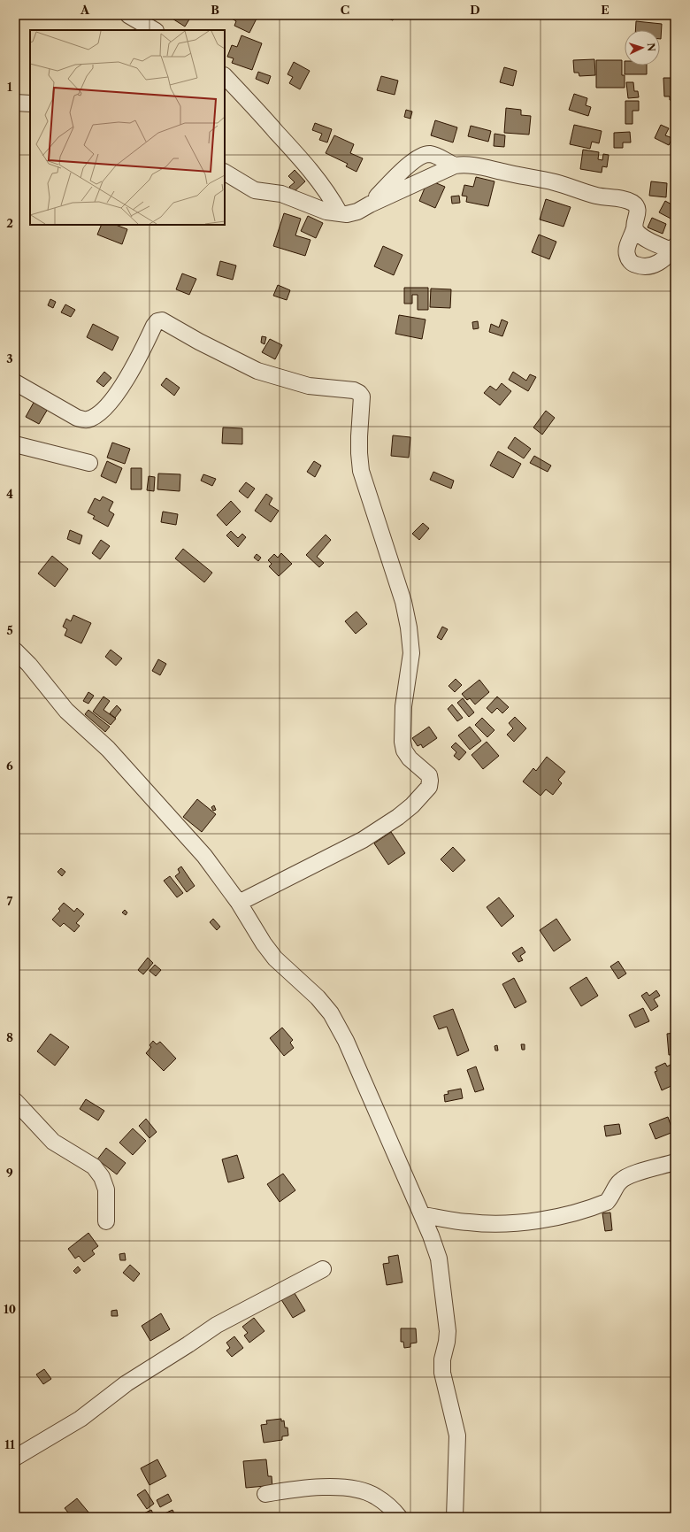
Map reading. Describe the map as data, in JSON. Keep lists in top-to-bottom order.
{
  "north": "right",
  "grid": {
    "columns": [
      "A",
      "B",
      "C",
      "D",
      "E"
    ],
    "rows": [
      "1",
      "2",
      "3",
      "4",
      "5",
      "6",
      "7",
      "8",
      "9",
      "10",
      "11"
    ]
  }
}
